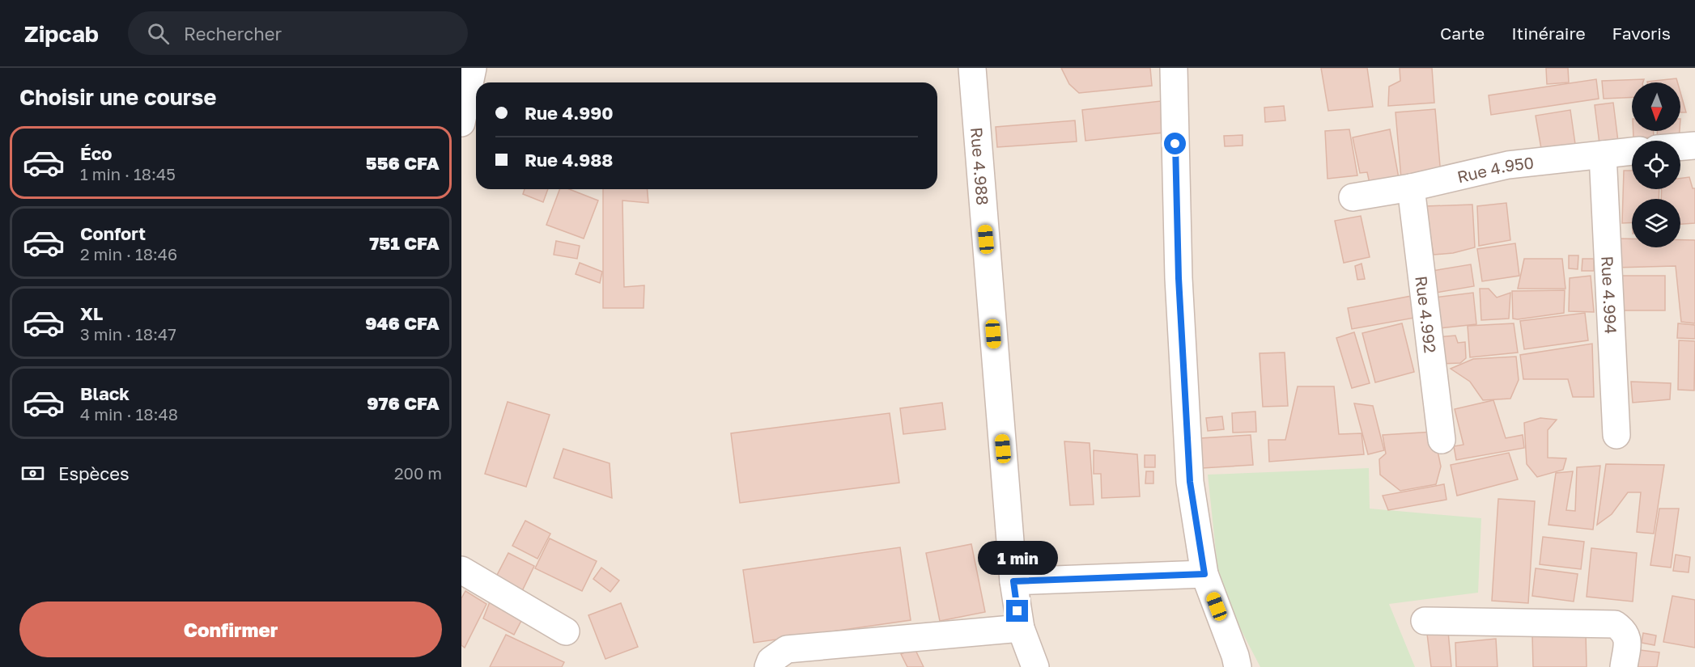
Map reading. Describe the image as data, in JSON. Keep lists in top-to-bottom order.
{
  "streets": {
    "street": [
      "Rue 4.988",
      "Rue 4.950",
      "Rue 4.994",
      "Rue 4.992"
    ]
  },
  "crossings": [
    ["Rue 4.950", "Rue 4.994"],
    ["Rue 4.950", "Rue 4.992"]
  ],
  "north": "bottom",
  "page": {
    "header": "Zipcab",
    "search": "Rechercher",
    "nav": ["Carte", "Itinéraire", "Favoris"],
    "heading": "Choisir une course",
    "banner": ["Rue 4.990", "Rue 4.988"],
    "list": [
      {
        "name": "Éco",
        "note": "1 min · 18:45",
        "value": "556 CFA"
      },
      {
        "name": "Confort",
        "note": "2 min · 18:46",
        "value": "751 CFA"
      },
      {
        "name": "XL",
        "note": "3 min · 18:47",
        "value": "946 CFA"
      },
      {
        "name": "Black",
        "note": "4 min · 18:48",
        "value": "976 CFA"
      }
    ],
    "pay": ["Espèces", "200 m"],
    "bubble": "1 min",
    "buttons": "Confirmer"
  }
}
